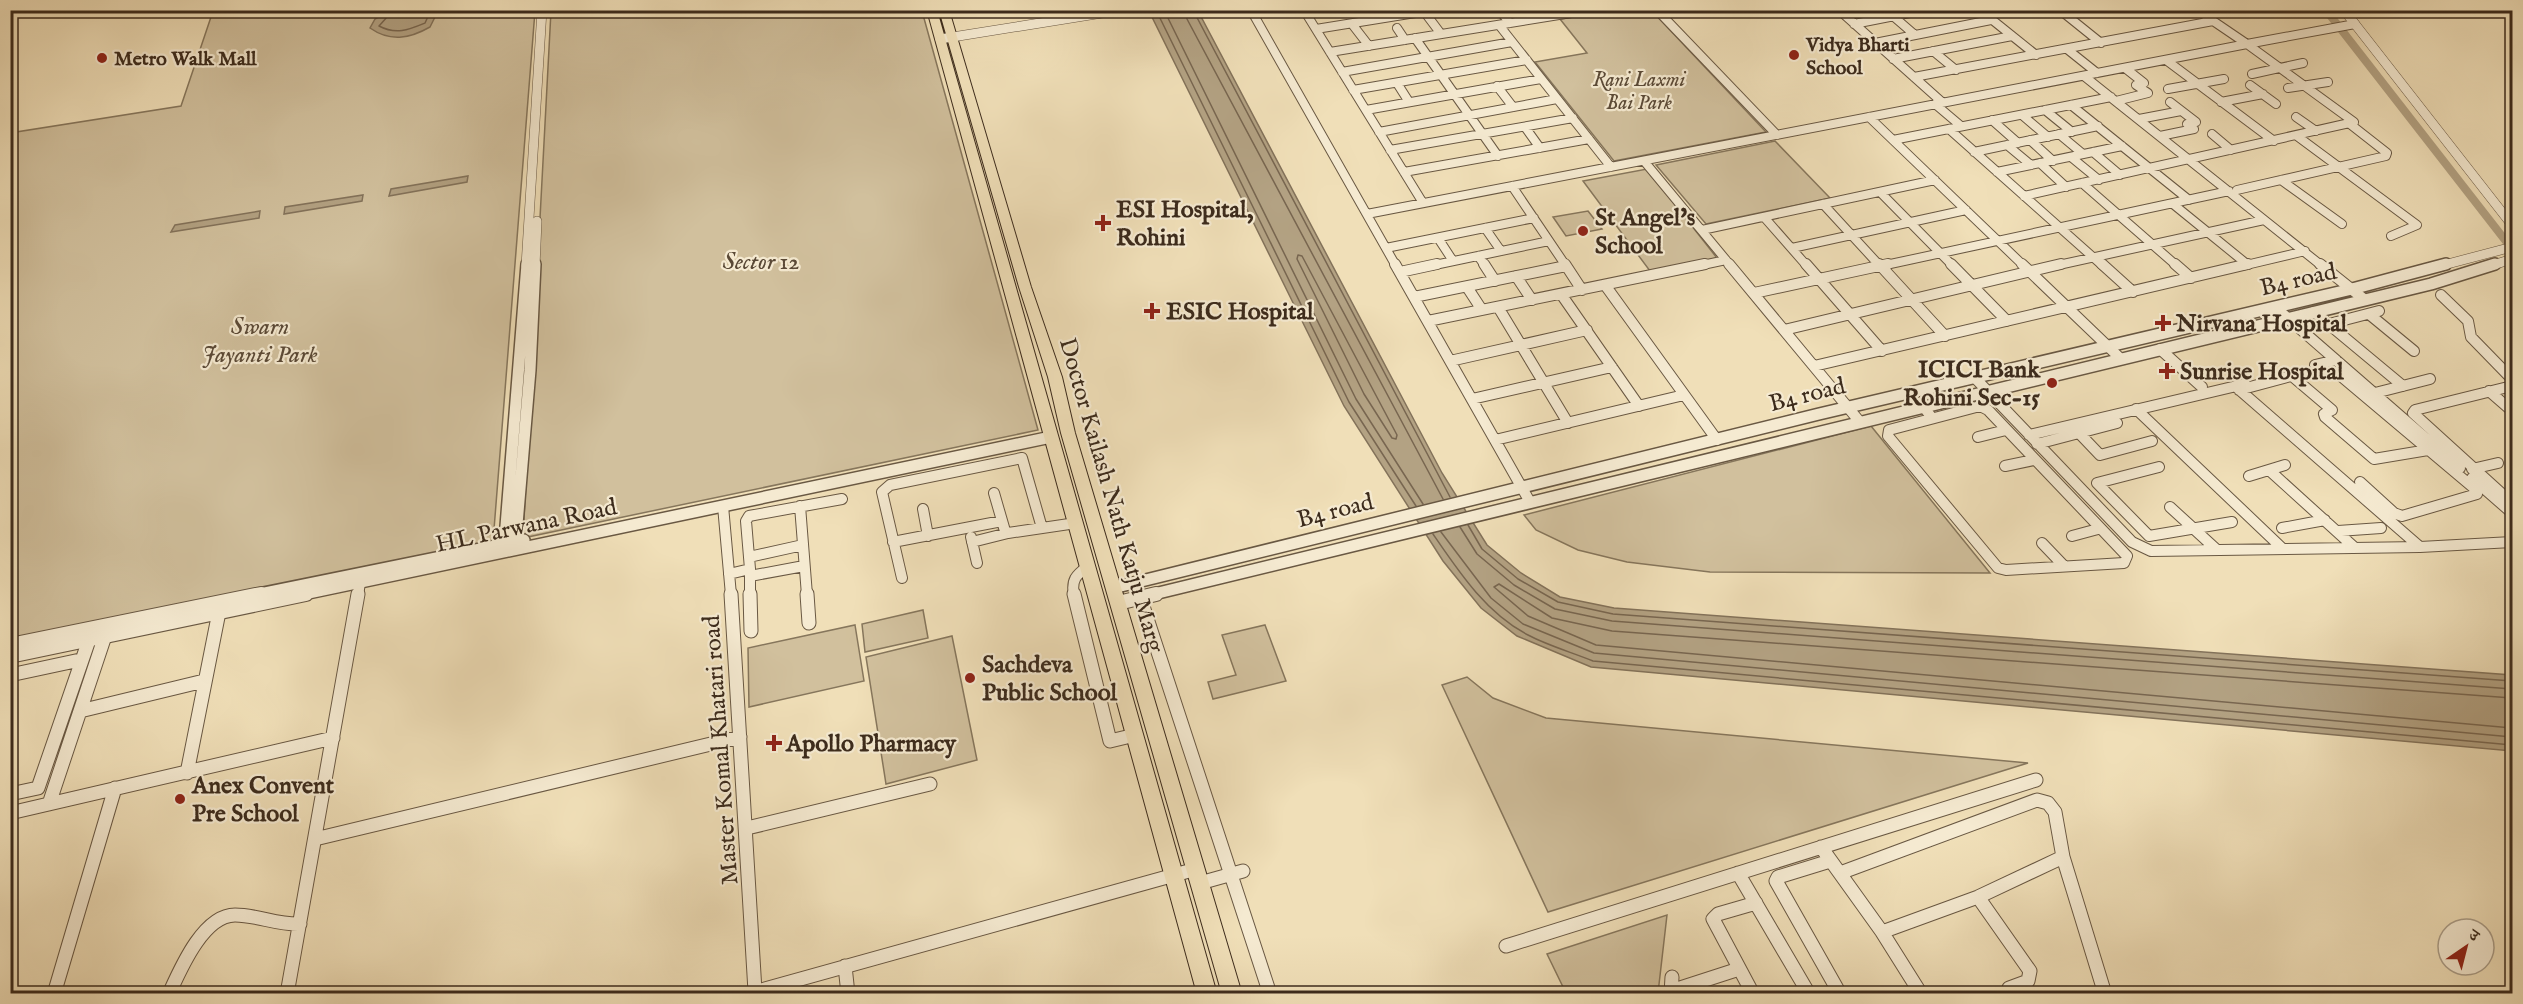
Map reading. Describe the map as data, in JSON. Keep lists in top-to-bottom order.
{
  "streets": {
    "main road": ["Doctor Kailash Nath Katju Marg"],
    "street": ["B4 road", "HL Parwana Road", "Master Komal Khatari road"]
  },
  "crossings": [
    ["B4 road", "Doctor Kailash Nath Katju Marg"],
    ["Doctor Kailash Nath Katju Marg", "HL Parwana Road"],
    ["HL Parwana Road", "Master Komal Khatari road"]
  ],
  "parks": ["Rani Laxmi Bai Park", "Sector 12", "Swarn Jayanti Park"],
  "places": {
    "other": [
      "Vidya Bharti School",
      "Metro Walk Mall",
      "St Angel's School",
      "ICICI Bank Rohini Sec-15",
      "Sachdeva Public School",
      "Anex Convent Pre School"
    ],
    "health": [
      "ESI Hospital, Rohini",
      "ESIC Hospital",
      "Nirvana Hospital",
      "Sunrise Hospital",
      "Apollo Pharmacy"
    ]
  },
  "north": "top right"
}
